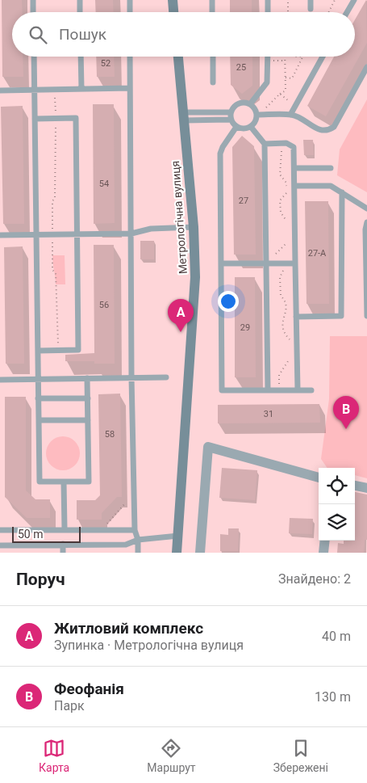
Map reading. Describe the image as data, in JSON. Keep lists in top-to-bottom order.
{
  "streets": {
    "street": ["Метрологічна вулиця"]
  },
  "house_numbers": [
    "52",
    "25",
    "54",
    "27",
    "27-А",
    "56",
    "29",
    "31",
    "58"
  ],
  "scale_bar": "50 m",
  "page": {
    "search": "Пошук",
    "pins": ["A", "B"],
    "scale": "50 m",
    "heading": ["Поруч", "Знайдено: 2"],
    "list": [
      {
        "mark": "A",
        "name": "Житловий комплекс",
        "note": "Зупинка · Метрологічна вулиця",
        "value": "40 m"
      },
      {
        "mark": "B",
        "name": "Феофанія",
        "note": "Парк",
        "value": "130 m"
      }
    ],
    "nav": ["Карта", "Маршрут", "Збережені"]
  }
}
